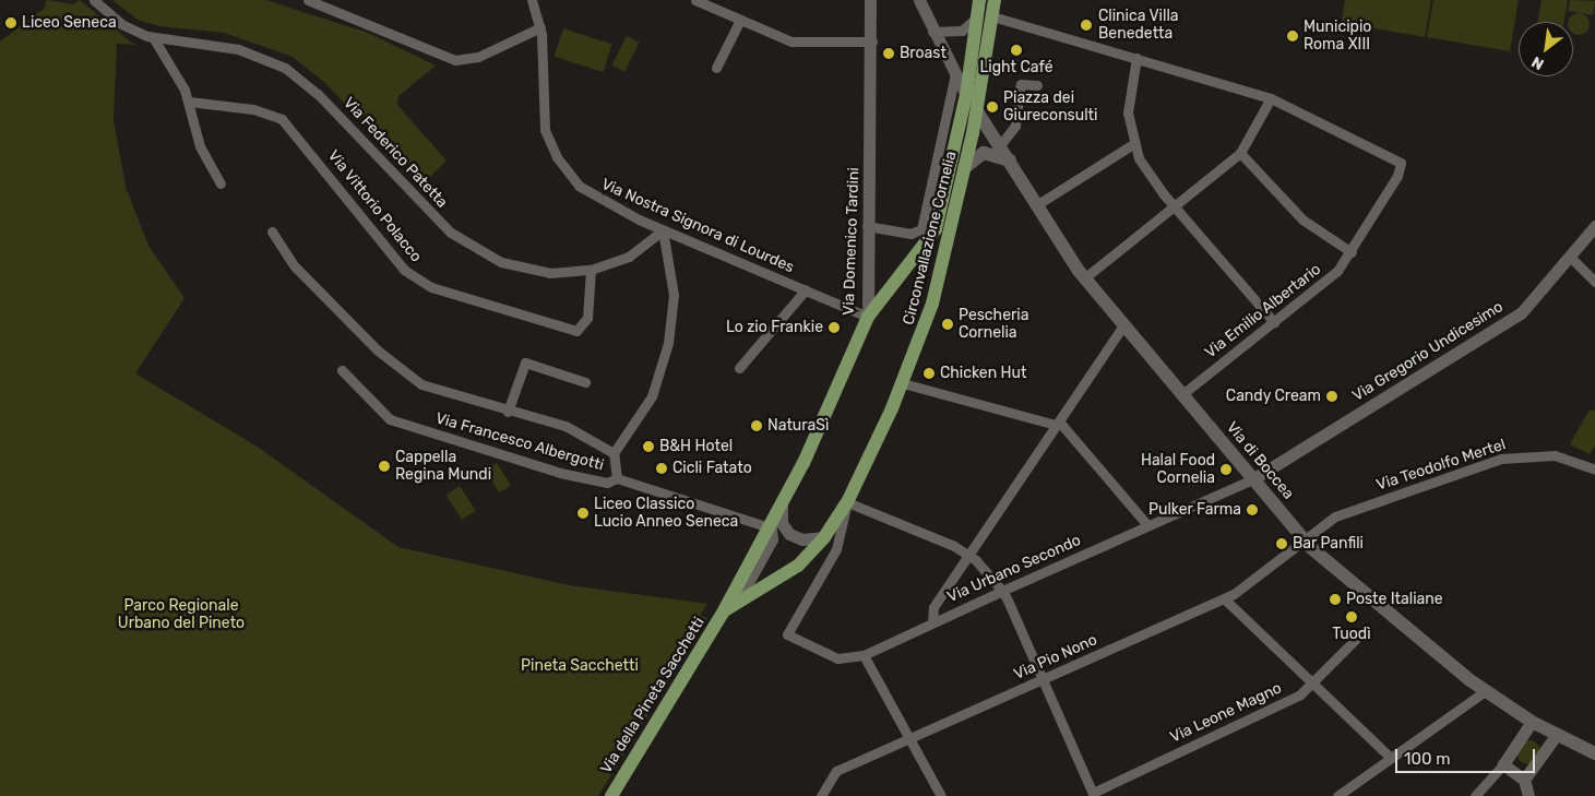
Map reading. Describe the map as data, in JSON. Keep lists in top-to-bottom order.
{
  "streets": {
    "main road": [
      "Circonvallazione Cornelia",
      "Via Domenico Tardini",
      "Via di Boccea",
      "Via della Pineta Sacchetti"
    ],
    "street": [
      "Via Federico Patetta",
      "Via Vittorio Polacco",
      "Via Nostra Signora di Lourdes",
      "Via Emilio Albertario",
      "Via Gregorio Undicesimo",
      "Via Francesco Albergotti",
      "Via Teodolfo Mertel",
      "Via Urbano Secondo",
      "Via Pio Nono",
      "Via Leone Magno"
    ]
  },
  "crossings": [
    ["Via Federico Patetta", "Via Vittorio Polacco"],
    ["Via Federico Patetta", "Via Nostra Signora di Lourdes"],
    ["Via Nostra Signora di Lourdes", "Circonvallazione Cornelia"],
    ["Via Nostra Signora di Lourdes", "Via Domenico Tardini"],
    ["Circonvallazione Cornelia", "Via Domenico Tardini"],
    ["Circonvallazione Cornelia", "Via di Boccea"],
    ["Circonvallazione Cornelia", "Via Urbano Secondo"],
    ["Circonvallazione Cornelia", "Via della Pineta Sacchetti"],
    ["Via Domenico Tardini", "Via Francesco Albergotti"],
    ["Via Domenico Tardini", "Via della Pineta Sacchetti"],
    ["Via Emilio Albertario", "Via di Boccea"],
    ["Via Gregorio Undicesimo", "Via di Boccea"],
    ["Via Gregorio Undicesimo", "Via Urbano Secondo"],
    ["Via di Boccea", "Via Teodolfo Mertel"],
    ["Via di Boccea", "Via Urbano Secondo"],
    ["Via di Boccea", "Via Pio Nono"],
    ["Via Teodolfo Mertel", "Via Pio Nono"]
  ],
  "parks": ["Parco Regionale Urbano del Pineto", "Pineta Sacchetti"],
  "places": [
    "Liceo Seneca",
    "Clinica Villa Benedetta",
    "Municipio Roma XIII",
    "Light Café",
    "Broast",
    "Piazza dei Giureconsulti",
    "Pescheria Cornelia",
    "Lo zio Frankie",
    "Chicken Hut",
    "Candy Cream",
    "NaturaSì",
    "B&H Hotel",
    "Cappella Regina Mundi",
    "Cicli Fatato",
    "Halal Food Cornelia",
    "Pulker Farma",
    "Liceo Classico Lucio Anneo Seneca",
    "Bar Panfili",
    "Poste Italiane",
    "Tuodì"
  ],
  "scale_bar": "100 m",
  "north": "bottom left"
}
